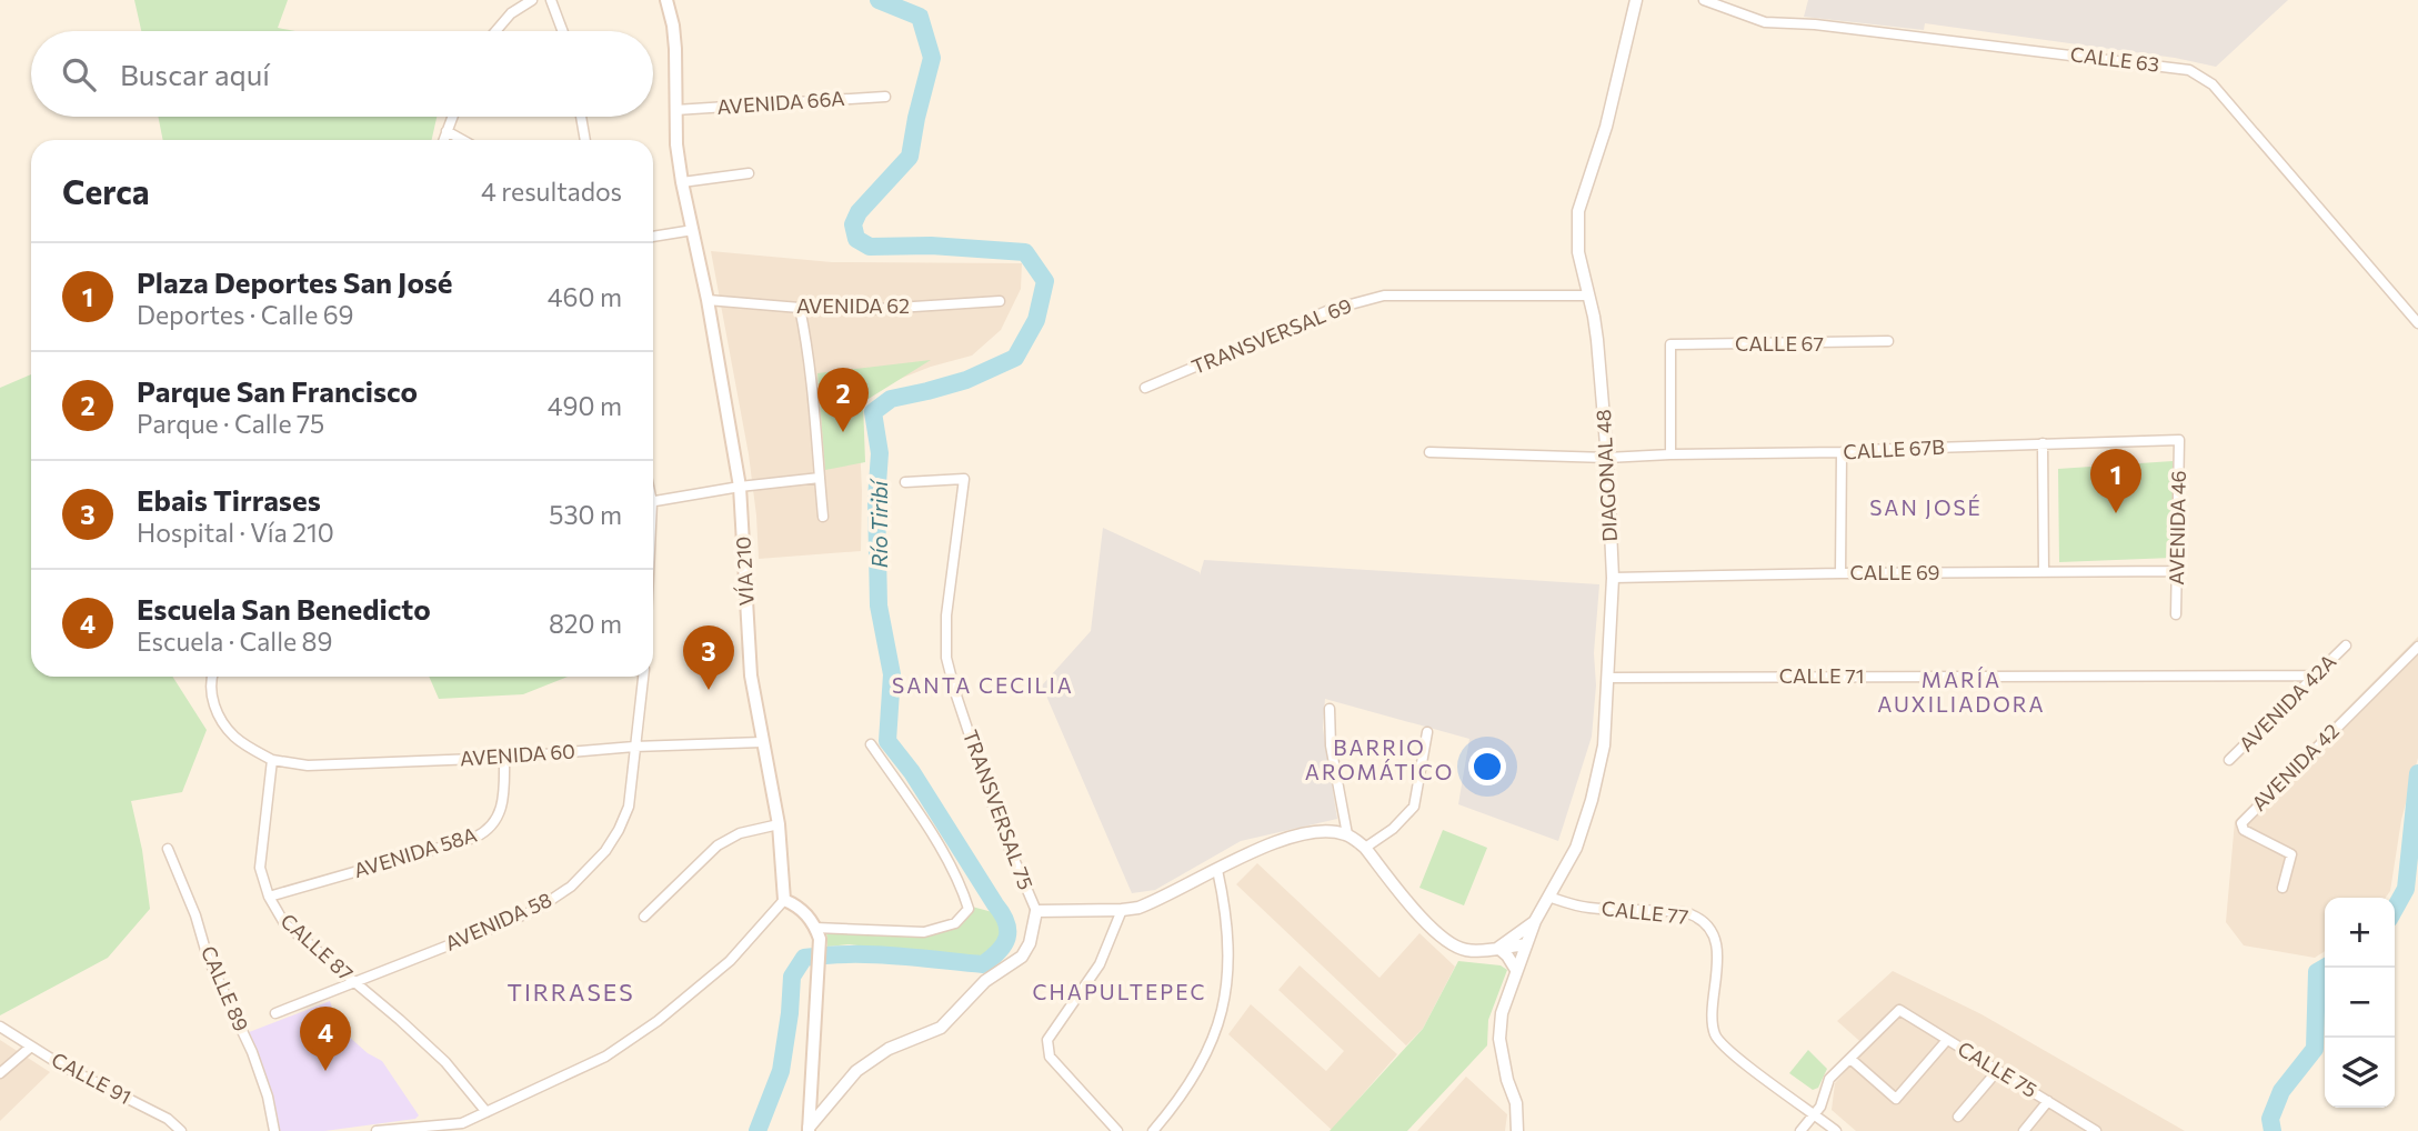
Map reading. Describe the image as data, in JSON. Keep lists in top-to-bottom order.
{
  "streets": {
    "main road": ["VÍA 210"],
    "street": [
      "CALLE 63",
      "AVENIDA 66A",
      "AVENIDA 62",
      "TRANSVERSAL 69",
      "CALLE 67",
      "CALLE 67B",
      "DIAGONAL 48",
      "AVENIDA 46",
      "CALLE 69",
      "CALLE 71",
      "AVENIDA 42A",
      "AVENIDA 60",
      "AVENIDA 42",
      "TRANSVERSAL 75",
      "AVENIDA 58A",
      "CALLE 77",
      "AVENIDA 58",
      "CALLE 87",
      "CALLE 89",
      "CALLE 75",
      "CALLE 91"
    ]
  },
  "crossings": [
    ["AVENIDA 66A", "VÍA 210"],
    ["AVENIDA 62", "VÍA 210"],
    ["TRANSVERSAL 69", "DIAGONAL 48"],
    ["CALLE 67", "CALLE 67B"],
    ["CALLE 67B", "DIAGONAL 48"],
    ["CALLE 67B", "AVENIDA 46"],
    ["DIAGONAL 48", "CALLE 69"],
    ["DIAGONAL 48", "CALLE 71"],
    ["DIAGONAL 48", "CALLE 77"],
    ["AVENIDA 46", "CALLE 69"],
    ["VÍA 210", "AVENIDA 60"],
    ["CALLE 71", "AVENIDA 42A"],
    ["AVENIDA 60", "AVENIDA 58A"],
    ["AVENIDA 60", "AVENIDA 58"],
    ["AVENIDA 60", "CALLE 87"],
    ["AVENIDA 58A", "CALLE 87"],
    ["AVENIDA 58", "CALLE 87"]
  ],
  "districts": [
    "SAN JOSÉ",
    "MARÍA AUXILIADORA",
    "SANTA CECILIA",
    "BARRIO AROMÁTICO",
    "CHAPULTEPEC",
    "TIRRASES"
  ],
  "water": ["Río Tiribí"],
  "page": {
    "search": "Buscar aquí",
    "heading": ["Cerca", "4 resultados"],
    "list": [
      {
        "mark": "1",
        "name": "Plaza Deportes San José",
        "note": "Deportes · Calle 69",
        "value": "460 m"
      },
      {
        "mark": "2",
        "name": "Parque San Francisco",
        "note": "Parque · Calle 75",
        "value": "490 m"
      },
      {
        "mark": "3",
        "name": "Ebais Tirrases",
        "note": "Hospital · Vía 210",
        "value": "530 m"
      },
      {
        "mark": "4",
        "name": "Escuela San Benedicto",
        "note": "Escuela · Calle 89",
        "value": "820 m"
      }
    ],
    "pins": [
      "2",
      "1",
      "3",
      "4"
    ],
    "map_buttons": ["+", "−"]
  }
}
